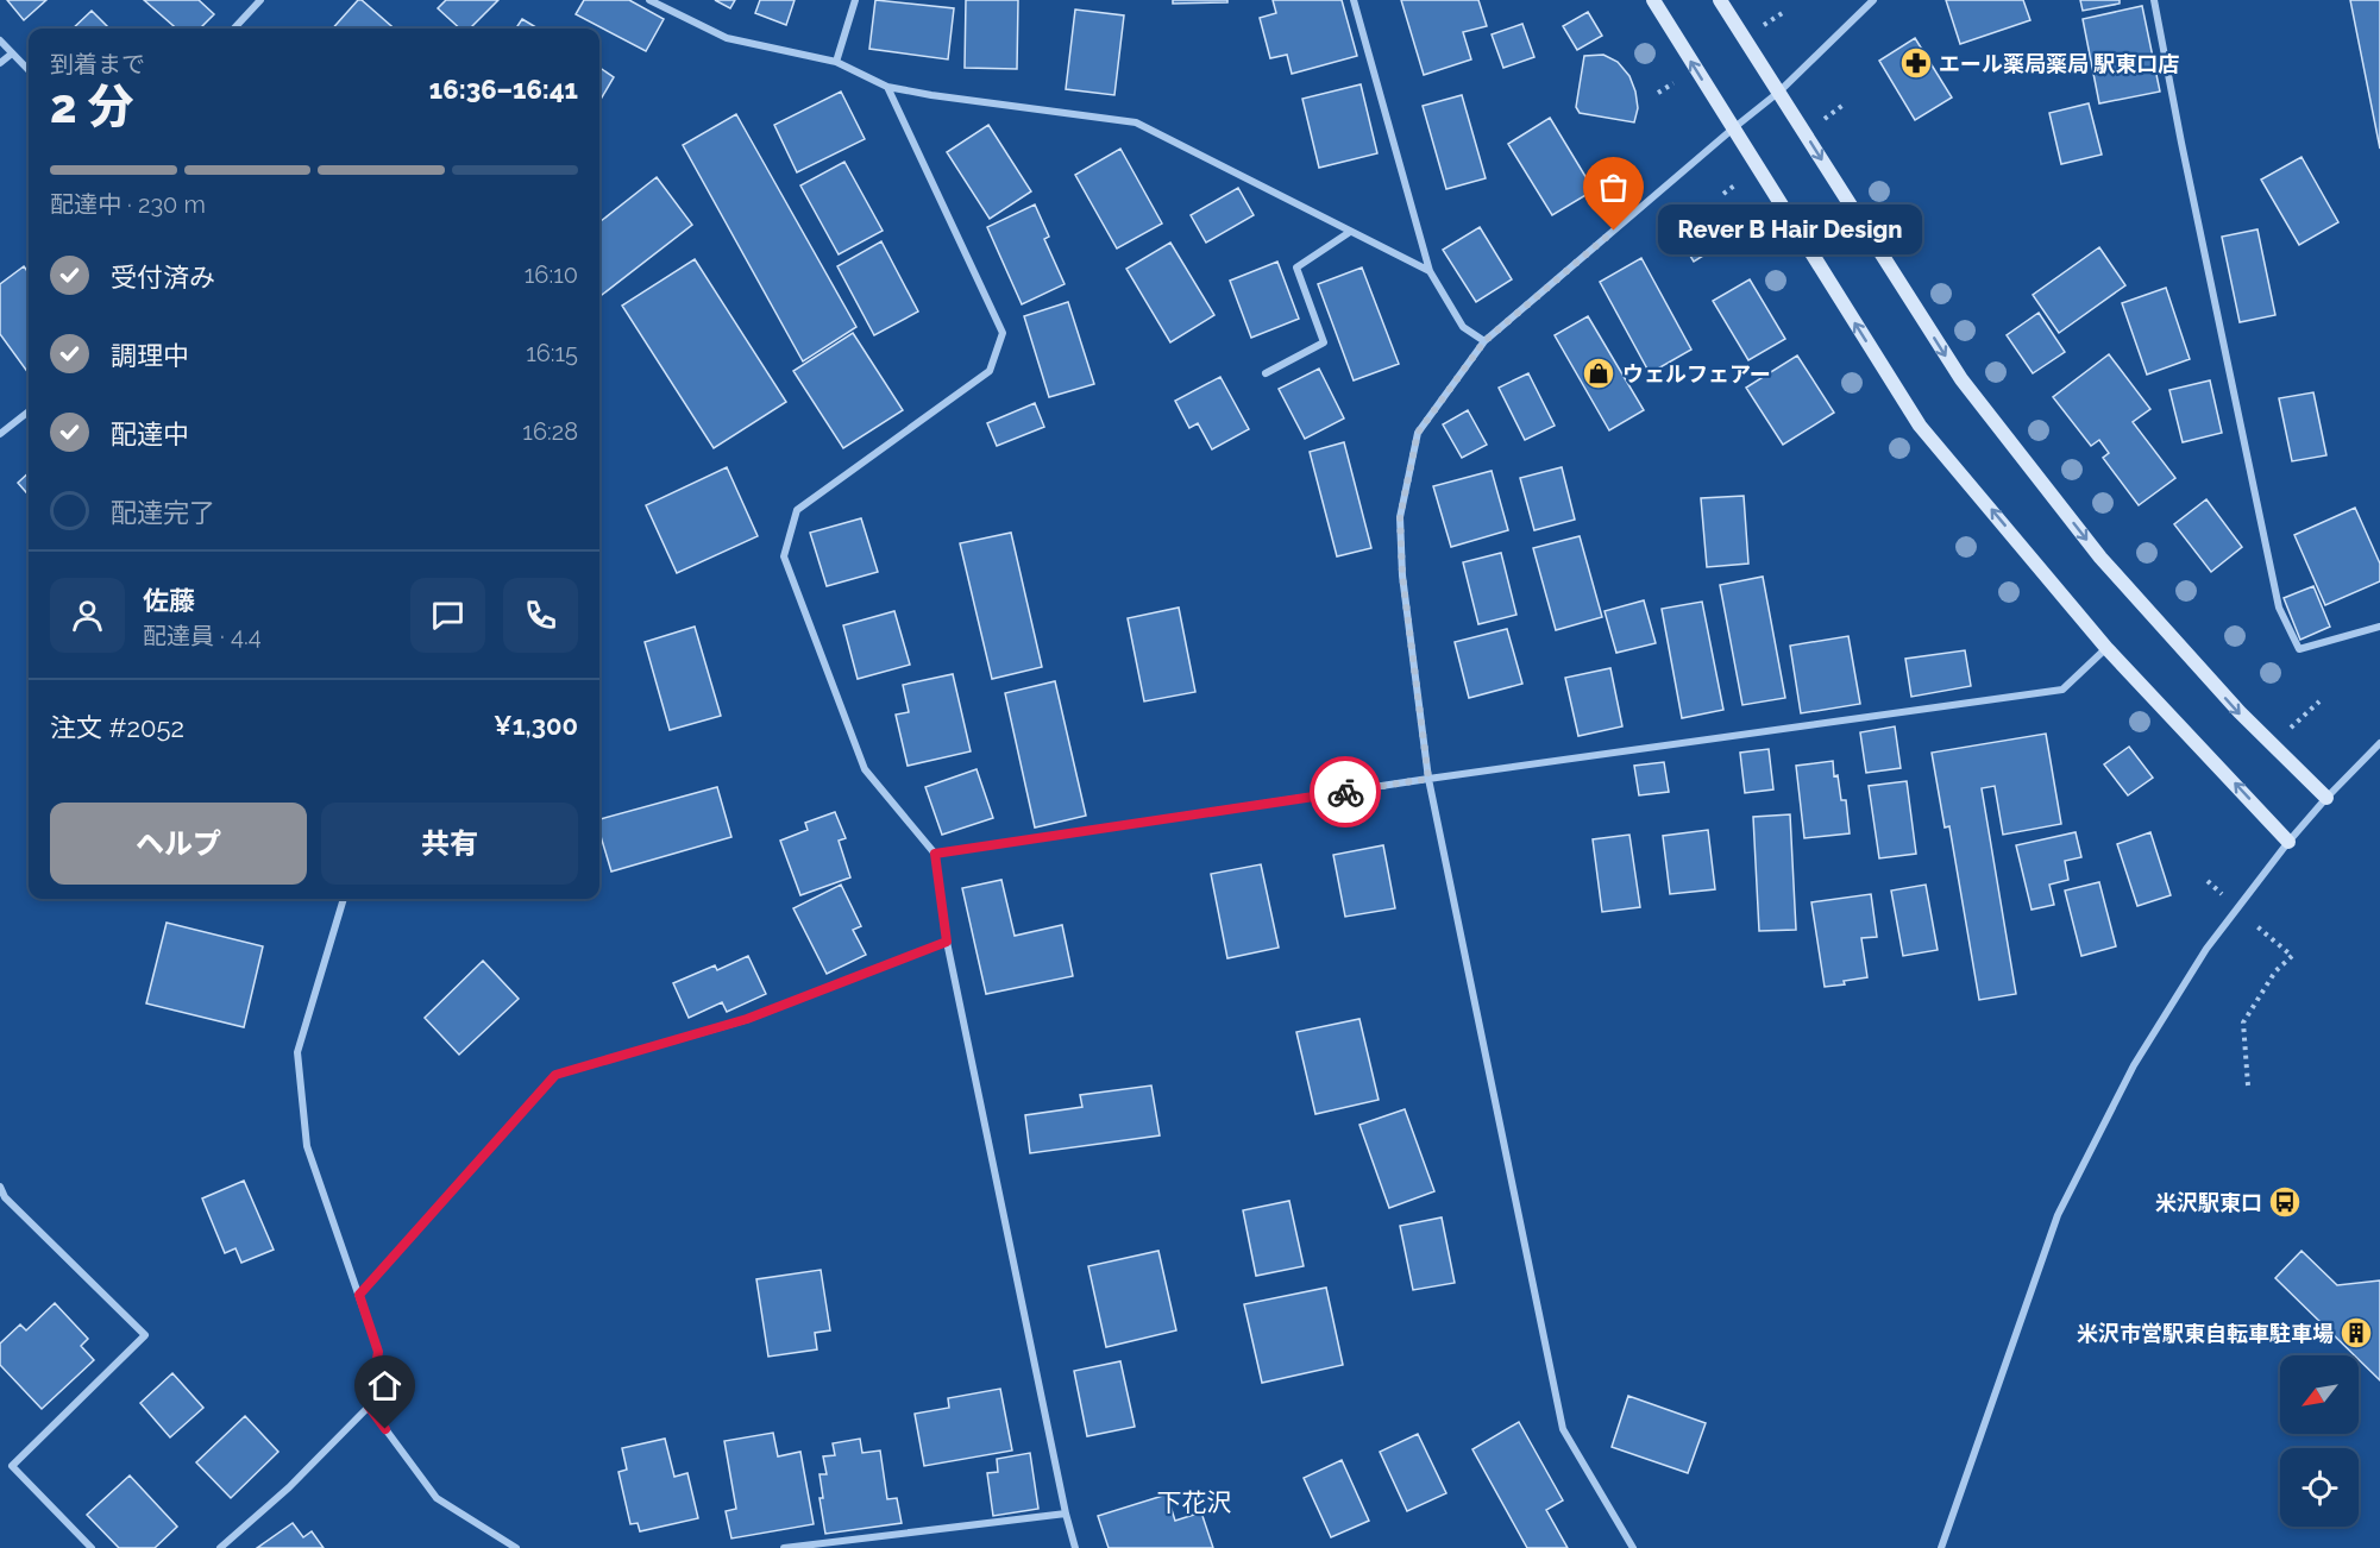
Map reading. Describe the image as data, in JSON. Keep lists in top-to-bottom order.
{
  "districts": ["下花沢"],
  "places": {
    "pharmacy": ["エール薬局薬局 駅東口店"],
    "other": ["Rever B Hair Design"],
    "shop": ["ウェルフェアー"],
    "bus stop": ["米沢駅東口"],
    "building": ["米沢市営駅東自転車駐車場"]
  },
  "north": "bottom left",
  "page": {
    "heading": ["2 分", "到着まで", "16:36–16:41"],
    "panel": [
      "佐藤",
      "配達員 · 4.4",
      "注文 #2052",
      "¥1,300"
    ],
    "bar": "配達中 · 230 m",
    "bubble": "Rever B Hair Design",
    "list": [
      ["受付済み", "16:10"],
      ["調理中", "16:15"],
      ["配達中", "16:28"],
      "配達完了"
    ],
    "buttons": ["ヘルプ", "共有"]
  }
}
